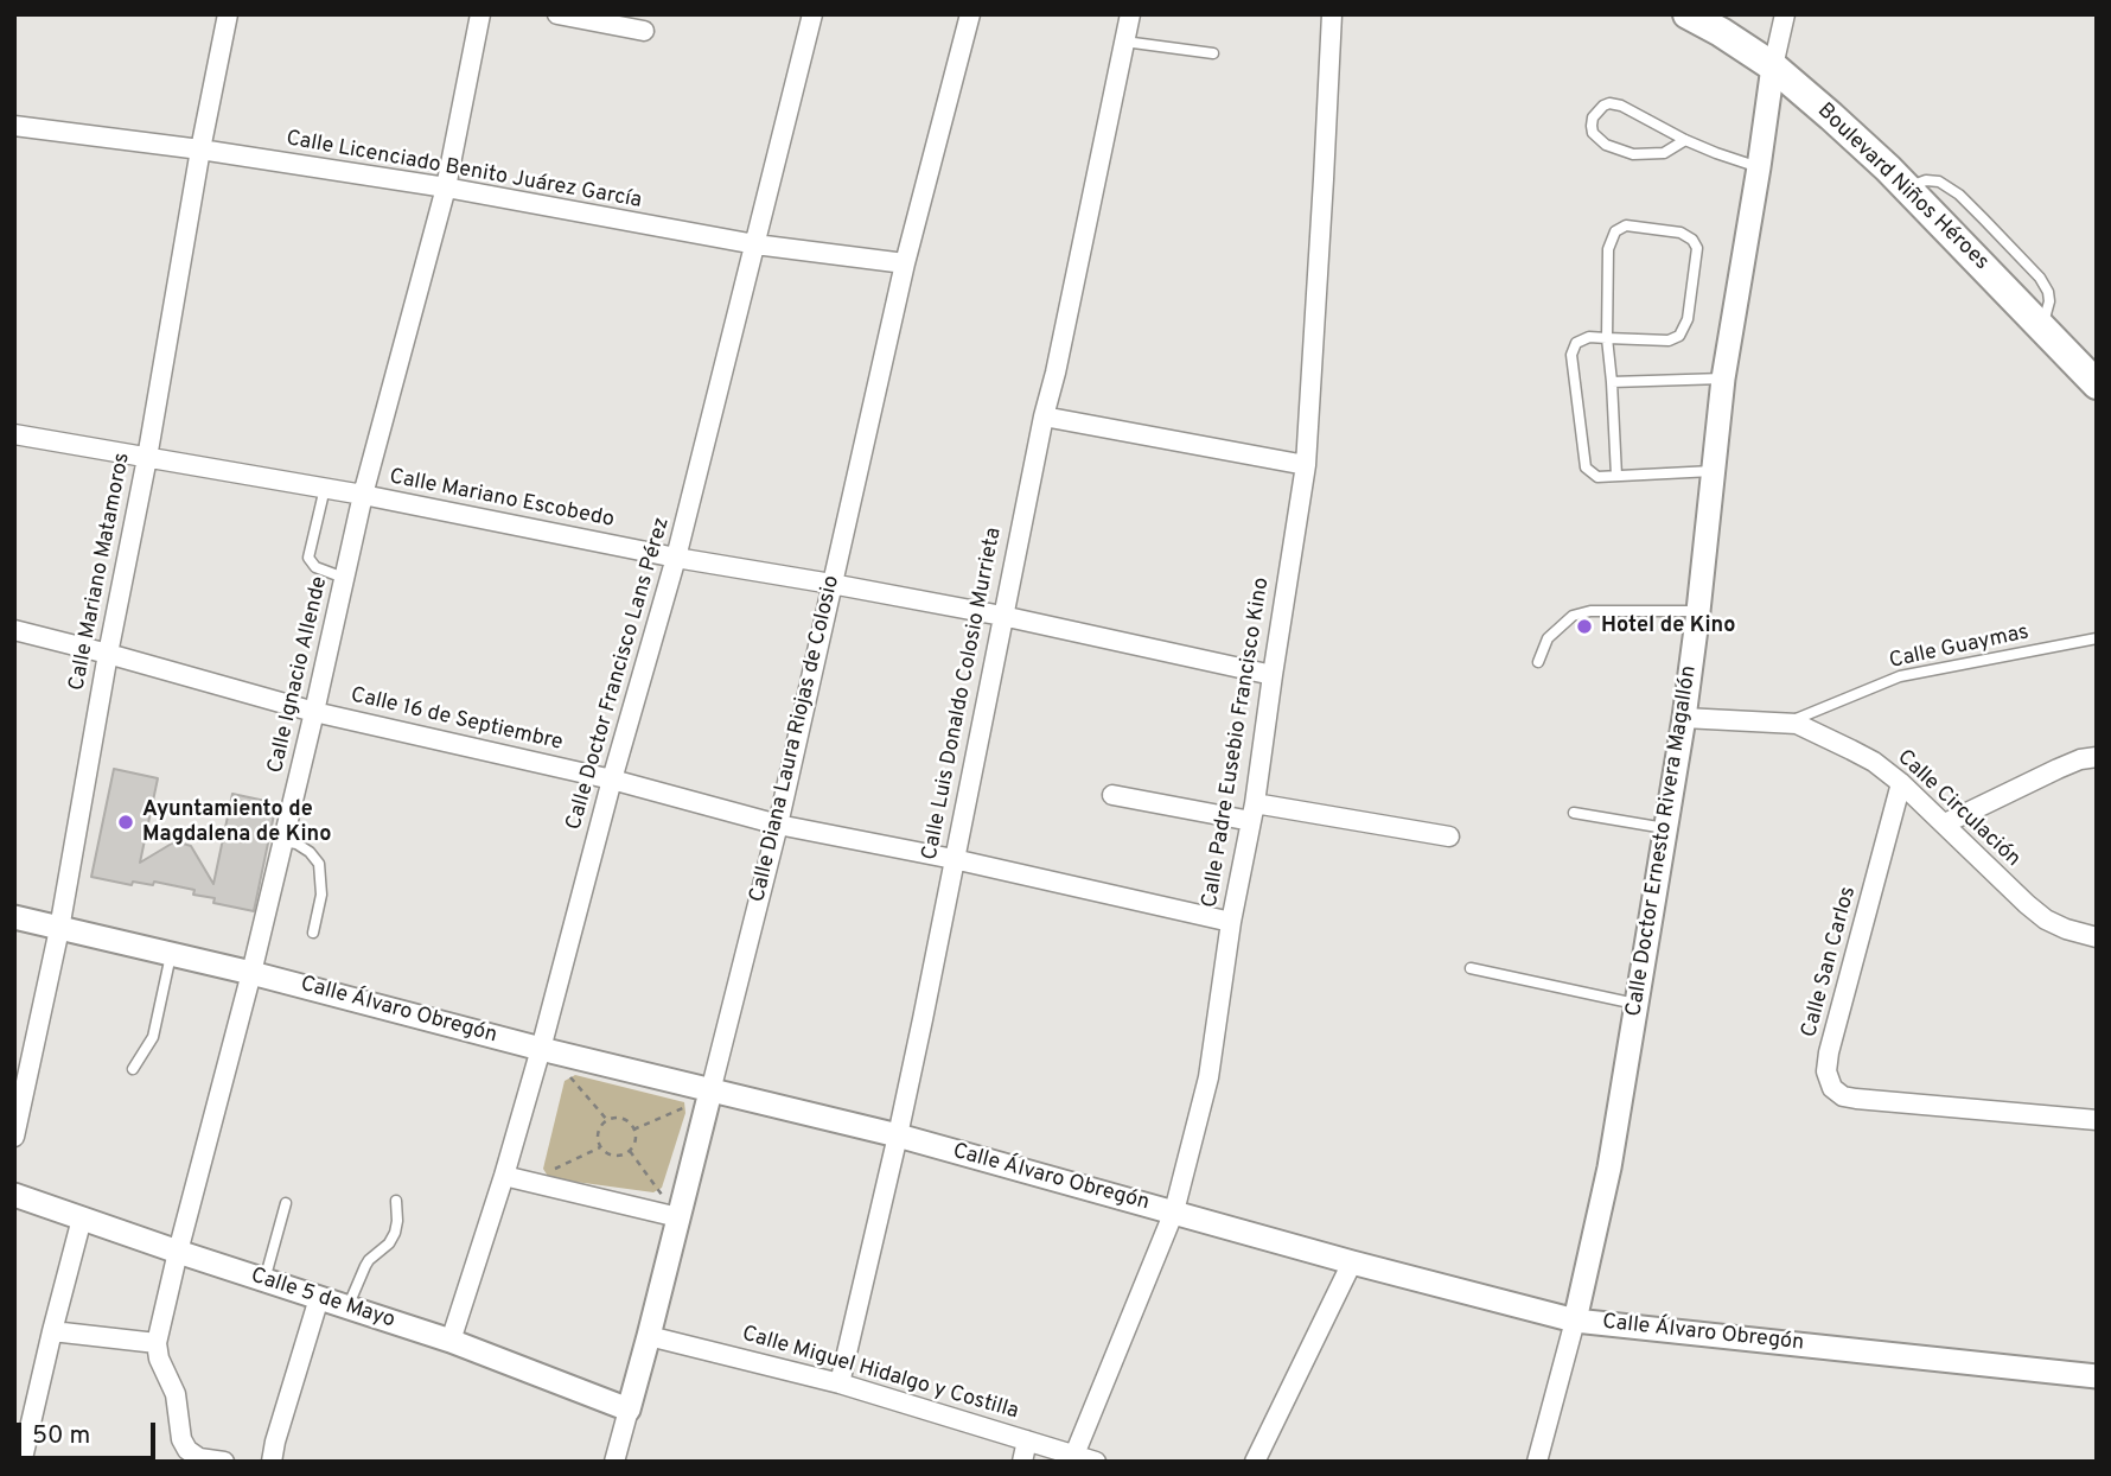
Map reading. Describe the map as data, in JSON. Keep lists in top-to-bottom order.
{
  "streets": {
    "main road": ["Boulevard Niños Héroes"],
    "street": [
      "Calle Licenciado Benito Juárez García",
      "Calle Mariano Escobedo",
      "Calle Mariano Matamoros",
      "Calle Doctor Francisco Lans Pérez",
      "Calle Ignacio Allende",
      "Calle Luis Donaldo Colosio Murrieta",
      "Calle 16 de Septiembre",
      "Calle Diana Laura Riojas de Colosio",
      "Calle Padre Eusebio Francisco Kino",
      "Calle Circulación",
      "Calle Doctor Ernesto Rivera Magallón",
      "Calle San Carlos",
      "Calle Álvaro Obregón",
      "Calle 5 de Mayo",
      "Calle Miguel Hidalgo y Costilla"
    ],
    "lane": ["Calle Guaymas"]
  },
  "crossings": [
    ["Calle Licenciado Benito Juárez García", "Calle Mariano Matamoros"],
    ["Calle Licenciado Benito Juárez García", "Calle Doctor Francisco Lans Pérez"],
    ["Calle Licenciado Benito Juárez García", "Calle Ignacio Allende"],
    ["Calle Licenciado Benito Juárez García", "Calle Diana Laura Riojas de Colosio"],
    ["Boulevard Niños Héroes", "Calle Doctor Ernesto Rivera Magallón"],
    ["Calle Mariano Escobedo", "Calle Mariano Matamoros"],
    ["Calle Mariano Escobedo", "Calle Doctor Francisco Lans Pérez"],
    ["Calle Mariano Escobedo", "Calle Ignacio Allende"],
    ["Calle Mariano Escobedo", "Calle Luis Donaldo Colosio Murrieta"],
    ["Calle Mariano Escobedo", "Calle Diana Laura Riojas de Colosio"],
    ["Calle Mariano Escobedo", "Calle Padre Eusebio Francisco Kino"],
    ["Calle Mariano Matamoros", "Calle 16 de Septiembre"],
    ["Calle Mariano Matamoros", "Calle Álvaro Obregón"],
    ["Calle Guaymas", "Calle Circulación"],
    ["Calle Doctor Francisco Lans Pérez", "Calle 16 de Septiembre"],
    ["Calle Doctor Francisco Lans Pérez", "Calle Álvaro Obregón"],
    ["Calle Doctor Francisco Lans Pérez", "Calle 5 de Mayo"],
    ["Calle Ignacio Allende", "Calle 16 de Septiembre"],
    ["Calle Ignacio Allende", "Calle Álvaro Obregón"],
    ["Calle Ignacio Allende", "Calle 5 de Mayo"],
    ["Calle Luis Donaldo Colosio Murrieta", "Calle 16 de Septiembre"],
    ["Calle Luis Donaldo Colosio Murrieta", "Calle Álvaro Obregón"],
    ["Calle Luis Donaldo Colosio Murrieta", "Calle Miguel Hidalgo y Costilla"],
    ["Calle 16 de Septiembre", "Calle Diana Laura Riojas de Colosio"],
    ["Calle 16 de Septiembre", "Calle Padre Eusebio Francisco Kino"],
    ["Calle Diana Laura Riojas de Colosio", "Calle Álvaro Obregón"],
    ["Calle Diana Laura Riojas de Colosio", "Calle 5 de Mayo"],
    ["Calle Diana Laura Riojas de Colosio", "Calle Miguel Hidalgo y Costilla"],
    ["Calle Padre Eusebio Francisco Kino", "Calle Álvaro Obregón"],
    ["Calle Padre Eusebio Francisco Kino", "Calle Miguel Hidalgo y Costilla"],
    ["Calle Circulación", "Calle Doctor Ernesto Rivera Magallón"],
    ["Calle Circulación", "Calle San Carlos"],
    ["Calle Doctor Ernesto Rivera Magallón", "Calle Álvaro Obregón"]
  ],
  "places": ["Hotel de Kino", "Ayuntamiento de Magdalena de Kino"],
  "scale_bar": "50 m"
}
